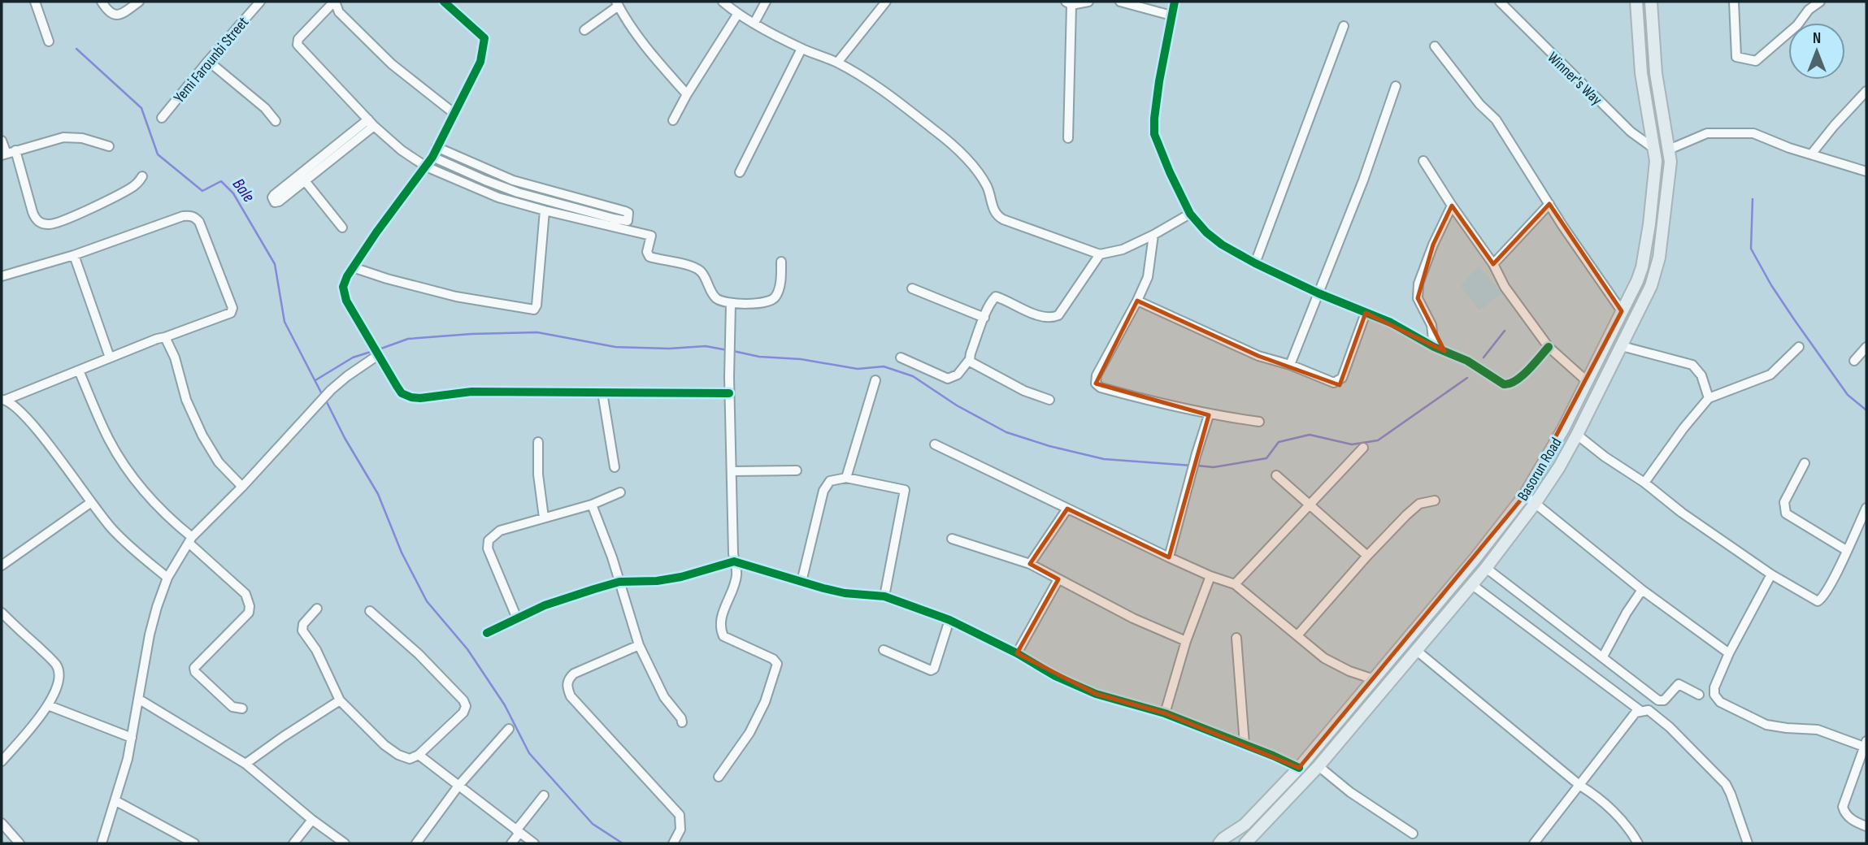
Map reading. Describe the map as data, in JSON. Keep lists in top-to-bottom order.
{
  "streets": {
    "main road": ["Basorun Road"],
    "street": ["Yemi Farounbi Street", "Winner's Way"]
  },
  "crossings": [
    ["Winner's Way", "Basorun Road"]
  ],
  "water": ["Bale"],
  "north": "top"
}
